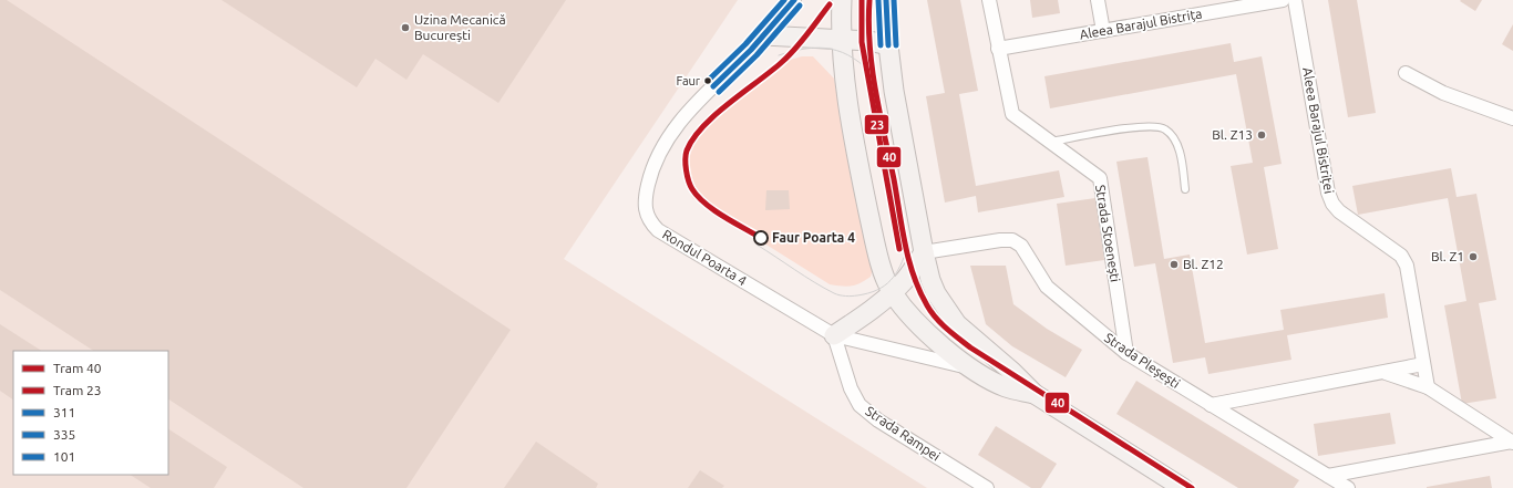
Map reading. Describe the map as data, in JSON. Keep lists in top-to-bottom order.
{
  "streets": {
    "street": [
      "Aleea Barajul Bistrița",
      "Aleea Barajul Bistriței",
      "Strada Stoenești",
      "Rondul Poarta 4",
      "Strada Pleșești",
      "Strada Rampei"
    ]
  },
  "crossings": [
    ["Aleea Barajul Bistrița", "Strada Stoenești"],
    ["Strada Stoenești", "Strada Pleșești"],
    ["Rondul Poarta 4", "Strada Rampei"]
  ],
  "places": [
    "Uzina Mecanică București",
    "Faur",
    "Bl. Z13",
    "Faur Poarta 4",
    "Bl. Z1",
    "Bl. Z12"
  ],
  "lines": [
    "tram line 40",
    "tram line 23",
    "transit line 311",
    "transit line 335",
    "transit line 101"
  ],
  "legend": [
    "Tram 40",
    "Tram 23",
    "311",
    "335",
    "101"
  ]
}
